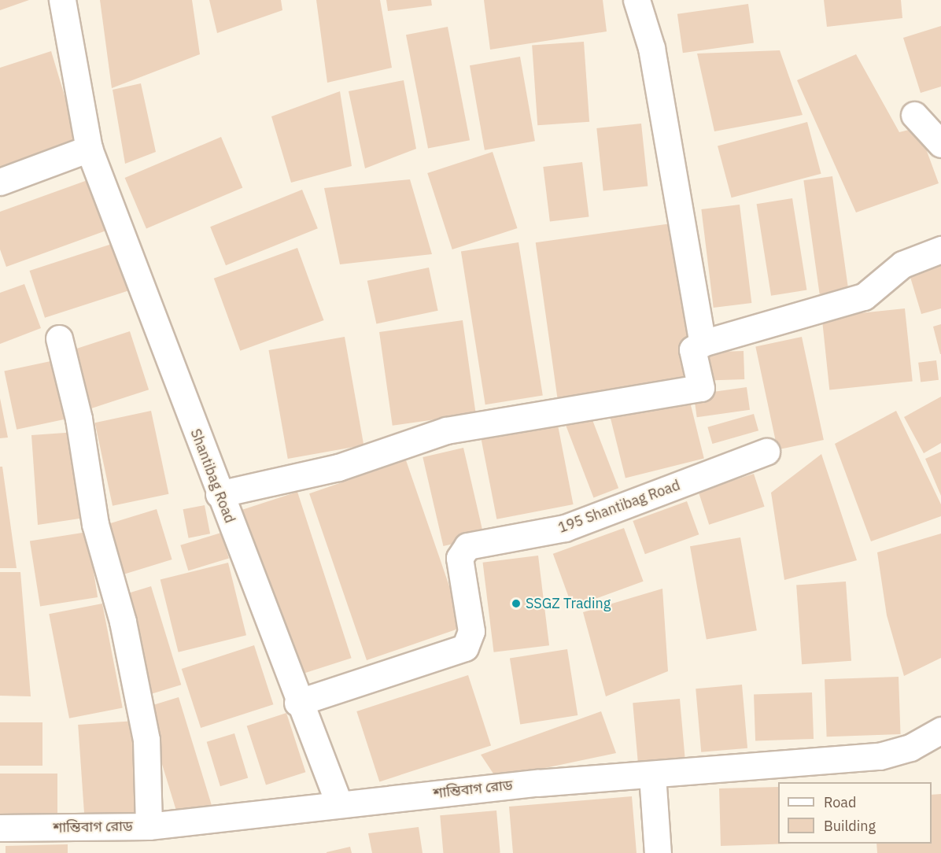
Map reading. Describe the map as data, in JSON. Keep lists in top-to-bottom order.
{
  "streets": {
    "street": ["Shantibag Road", "195 Shantibag Road", "শান্তিবাগ রোড"]
  },
  "crossings": [
    ["Shantibag Road", "195 Shantibag Road"],
    ["Shantibag Road", "শান্তিবাগ রোড"]
  ],
  "places": ["SSGZ Trading"],
  "legend": ["Road", "Building"]
}
